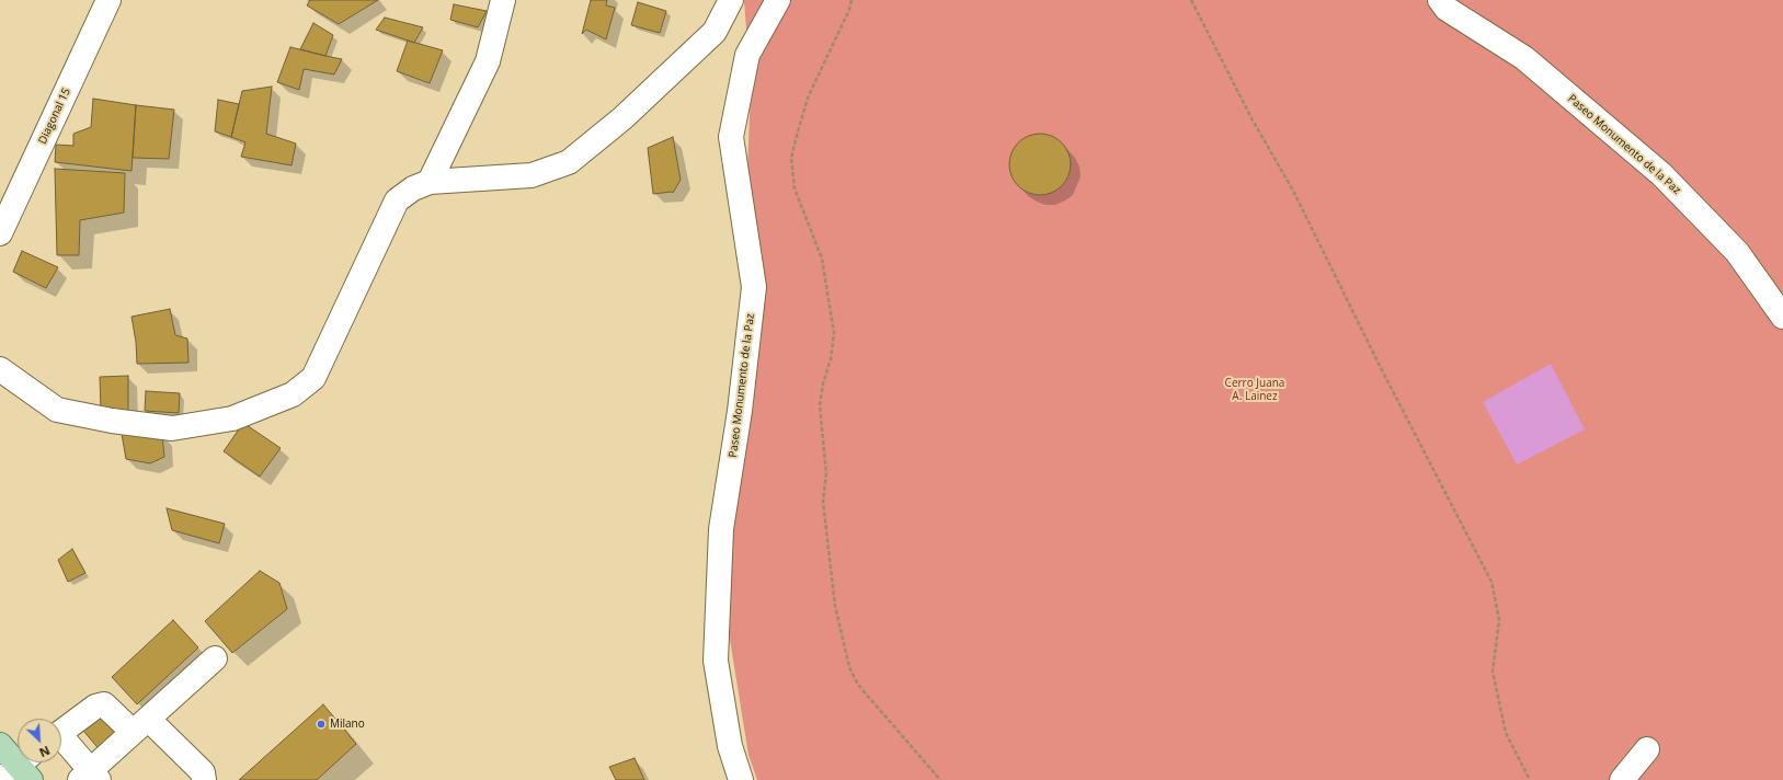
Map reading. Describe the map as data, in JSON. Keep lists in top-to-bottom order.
{
  "streets": {
    "street": ["Diagonal 15", "Paseo Monumento de la Paz"]
  },
  "parks": ["Cerro Juana A. Lainez"],
  "places": ["Milano"],
  "north": "bottom right"
}
